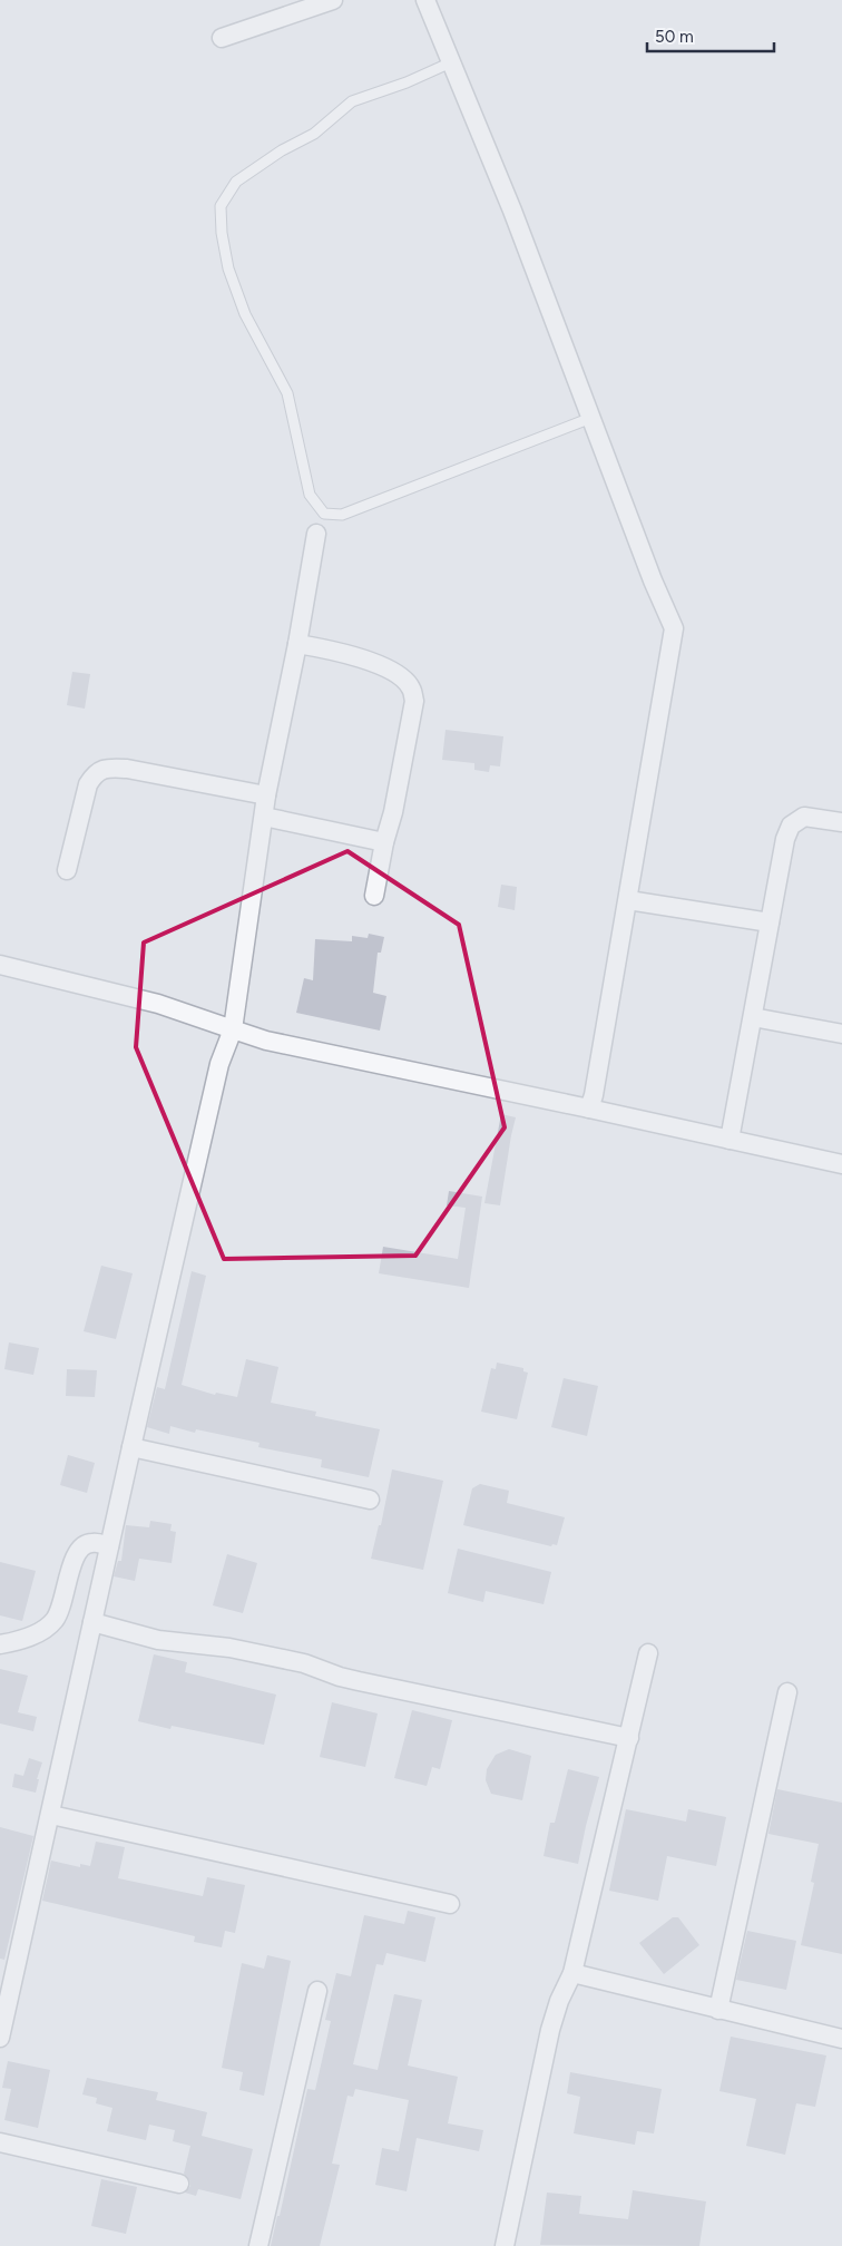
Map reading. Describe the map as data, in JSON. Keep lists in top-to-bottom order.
{
  "scale_bar": "50 m"
}
